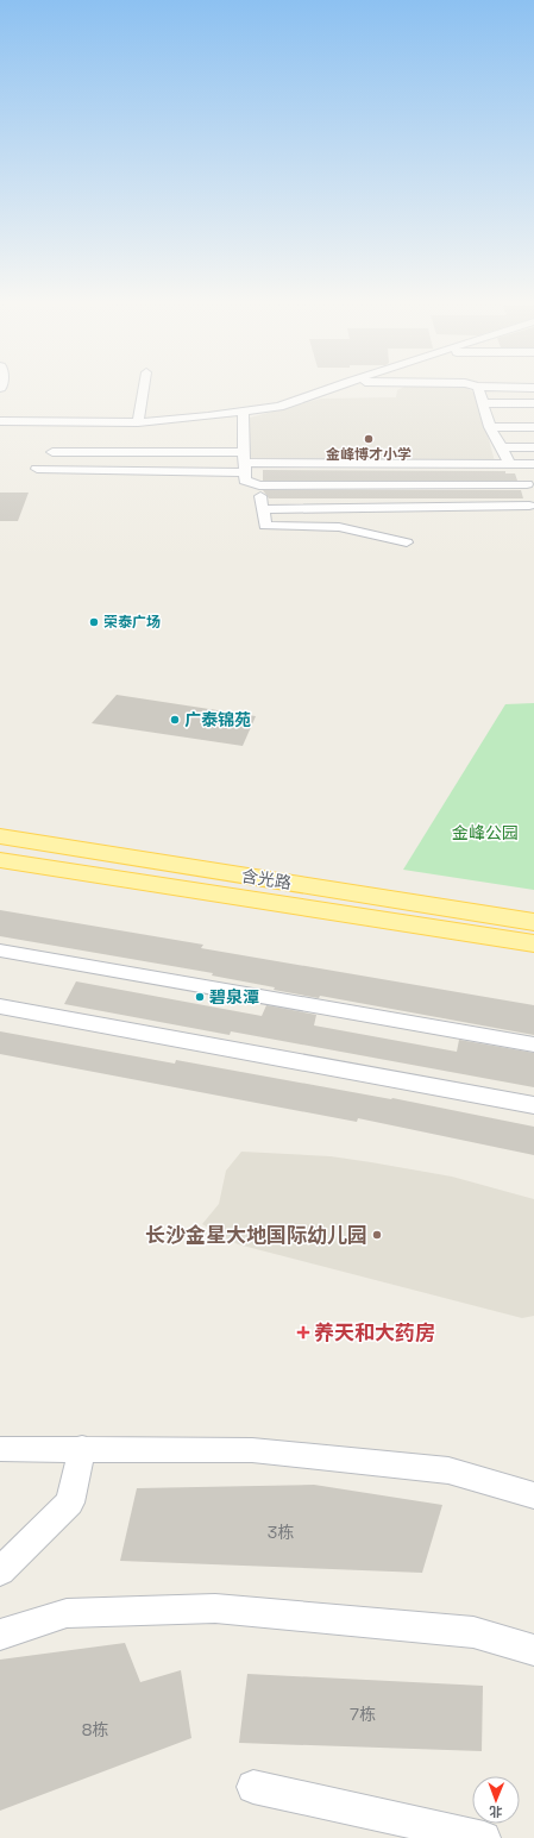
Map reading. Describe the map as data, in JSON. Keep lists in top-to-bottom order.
{
  "streets": {
    "main road": ["含光路"]
  },
  "parks": ["金峰公园"],
  "places": {
    "other": [
      "金峰博才小学",
      "荣泰广场",
      "广泰锦苑",
      "碧泉潭",
      "长沙金星大地国际幼儿园"
    ],
    "health": ["养天和大药房"]
  },
  "house_numbers": ["3栋", "7栋", "8栋"],
  "north": "bottom"
}
